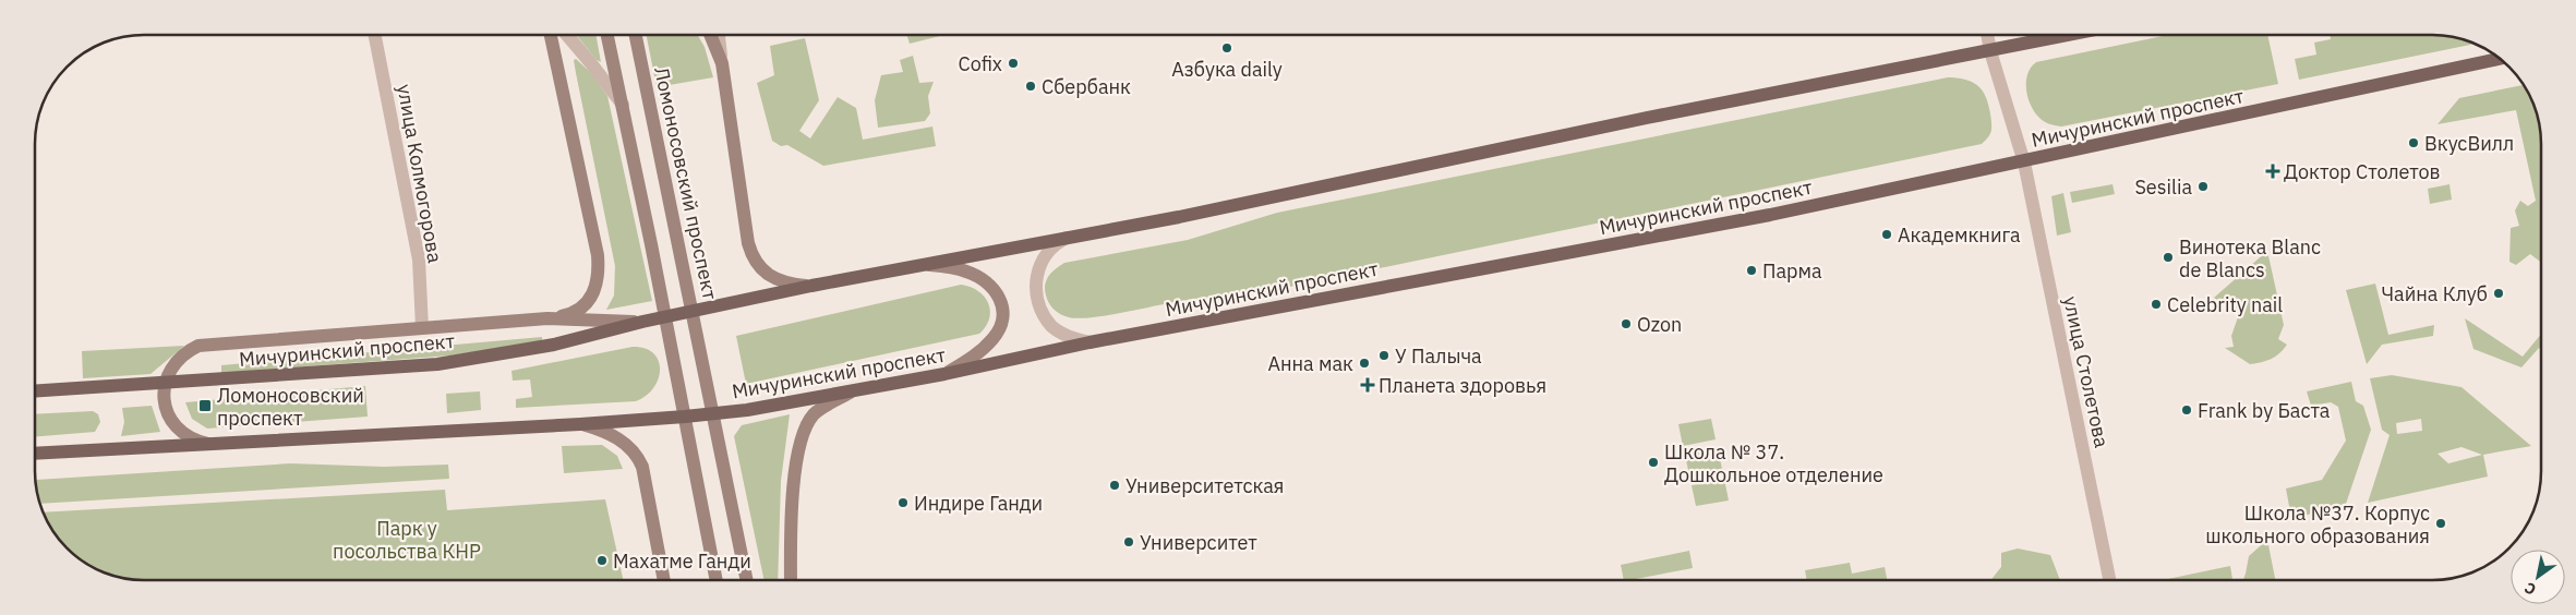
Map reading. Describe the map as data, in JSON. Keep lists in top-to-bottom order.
{
  "streets": {
    "main road": ["Мичуринский проспект", "Ломоносовский проспект"],
    "street": ["улица Колмогорова", "улица Столетова"]
  },
  "crossings": [
    ["Мичуринский проспект", "Ломоносовский проспект"],
    ["Мичуринский проспект", "улица Столетова"]
  ],
  "parks": ["Парк у посольства КНР"],
  "places": {
    "other": [
      "Азбука daily",
      "Cofix",
      "Сбербанк",
      "ВкусВилл",
      "Sesilia",
      "Академкнига",
      "Винотека Blanc de Blancs",
      "Парма",
      "Чайна Клуб",
      "Celebrity nail",
      "Ozon",
      "У Палыча",
      "Анна мак",
      "Frank by Баста",
      "Школа № 37. Дошкольное отделение",
      "Университетская",
      "Индире Ганди",
      "Школа №37. Корпус школьного образования",
      "Университет",
      "Махатме Ганди"
    ],
    "health": ["Доктор Столетов", "Планета здоровья"],
    "transit": ["Ломоносовский проспект"]
  },
  "north": "bottom left"
}
